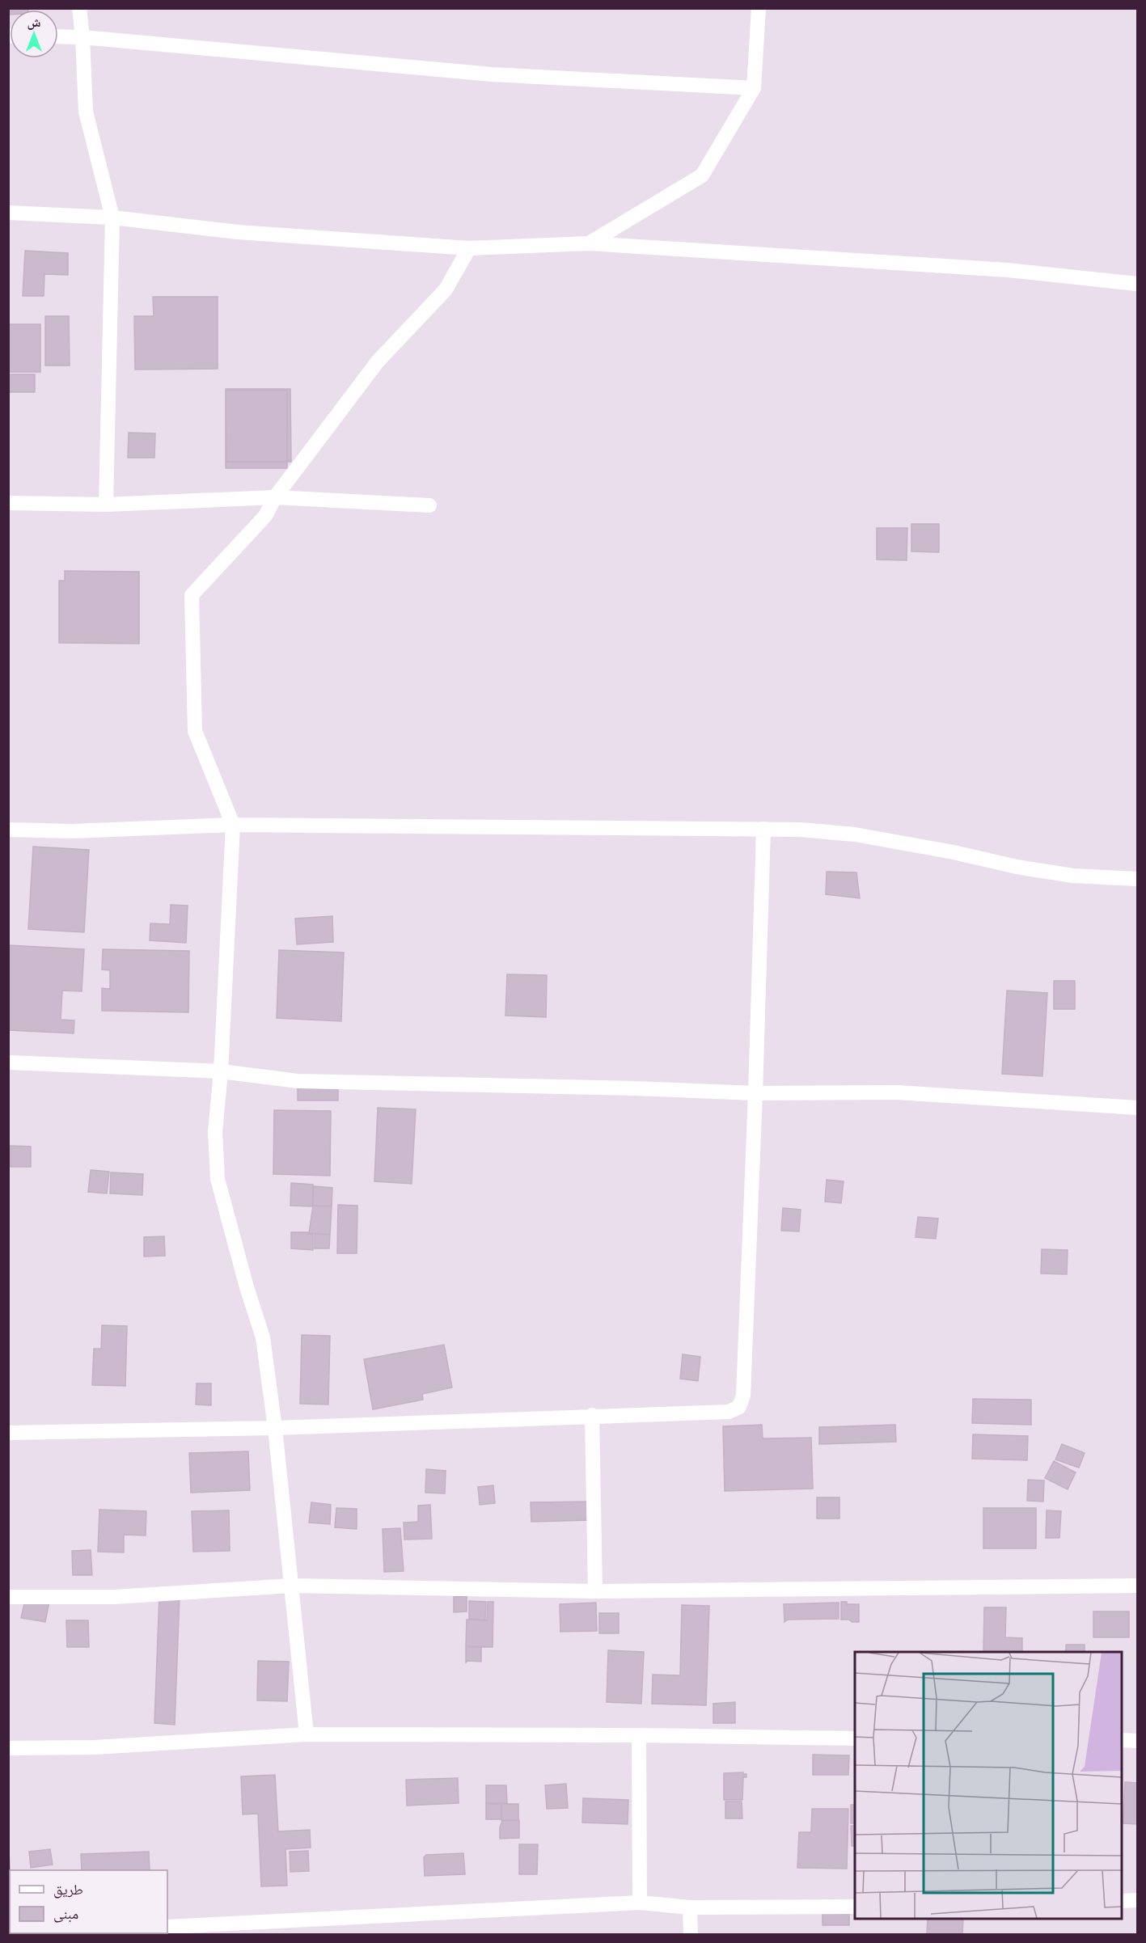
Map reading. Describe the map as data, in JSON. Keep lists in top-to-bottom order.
{
  "legend": ["طريق", "مبنى"],
  "north": "top"
}
